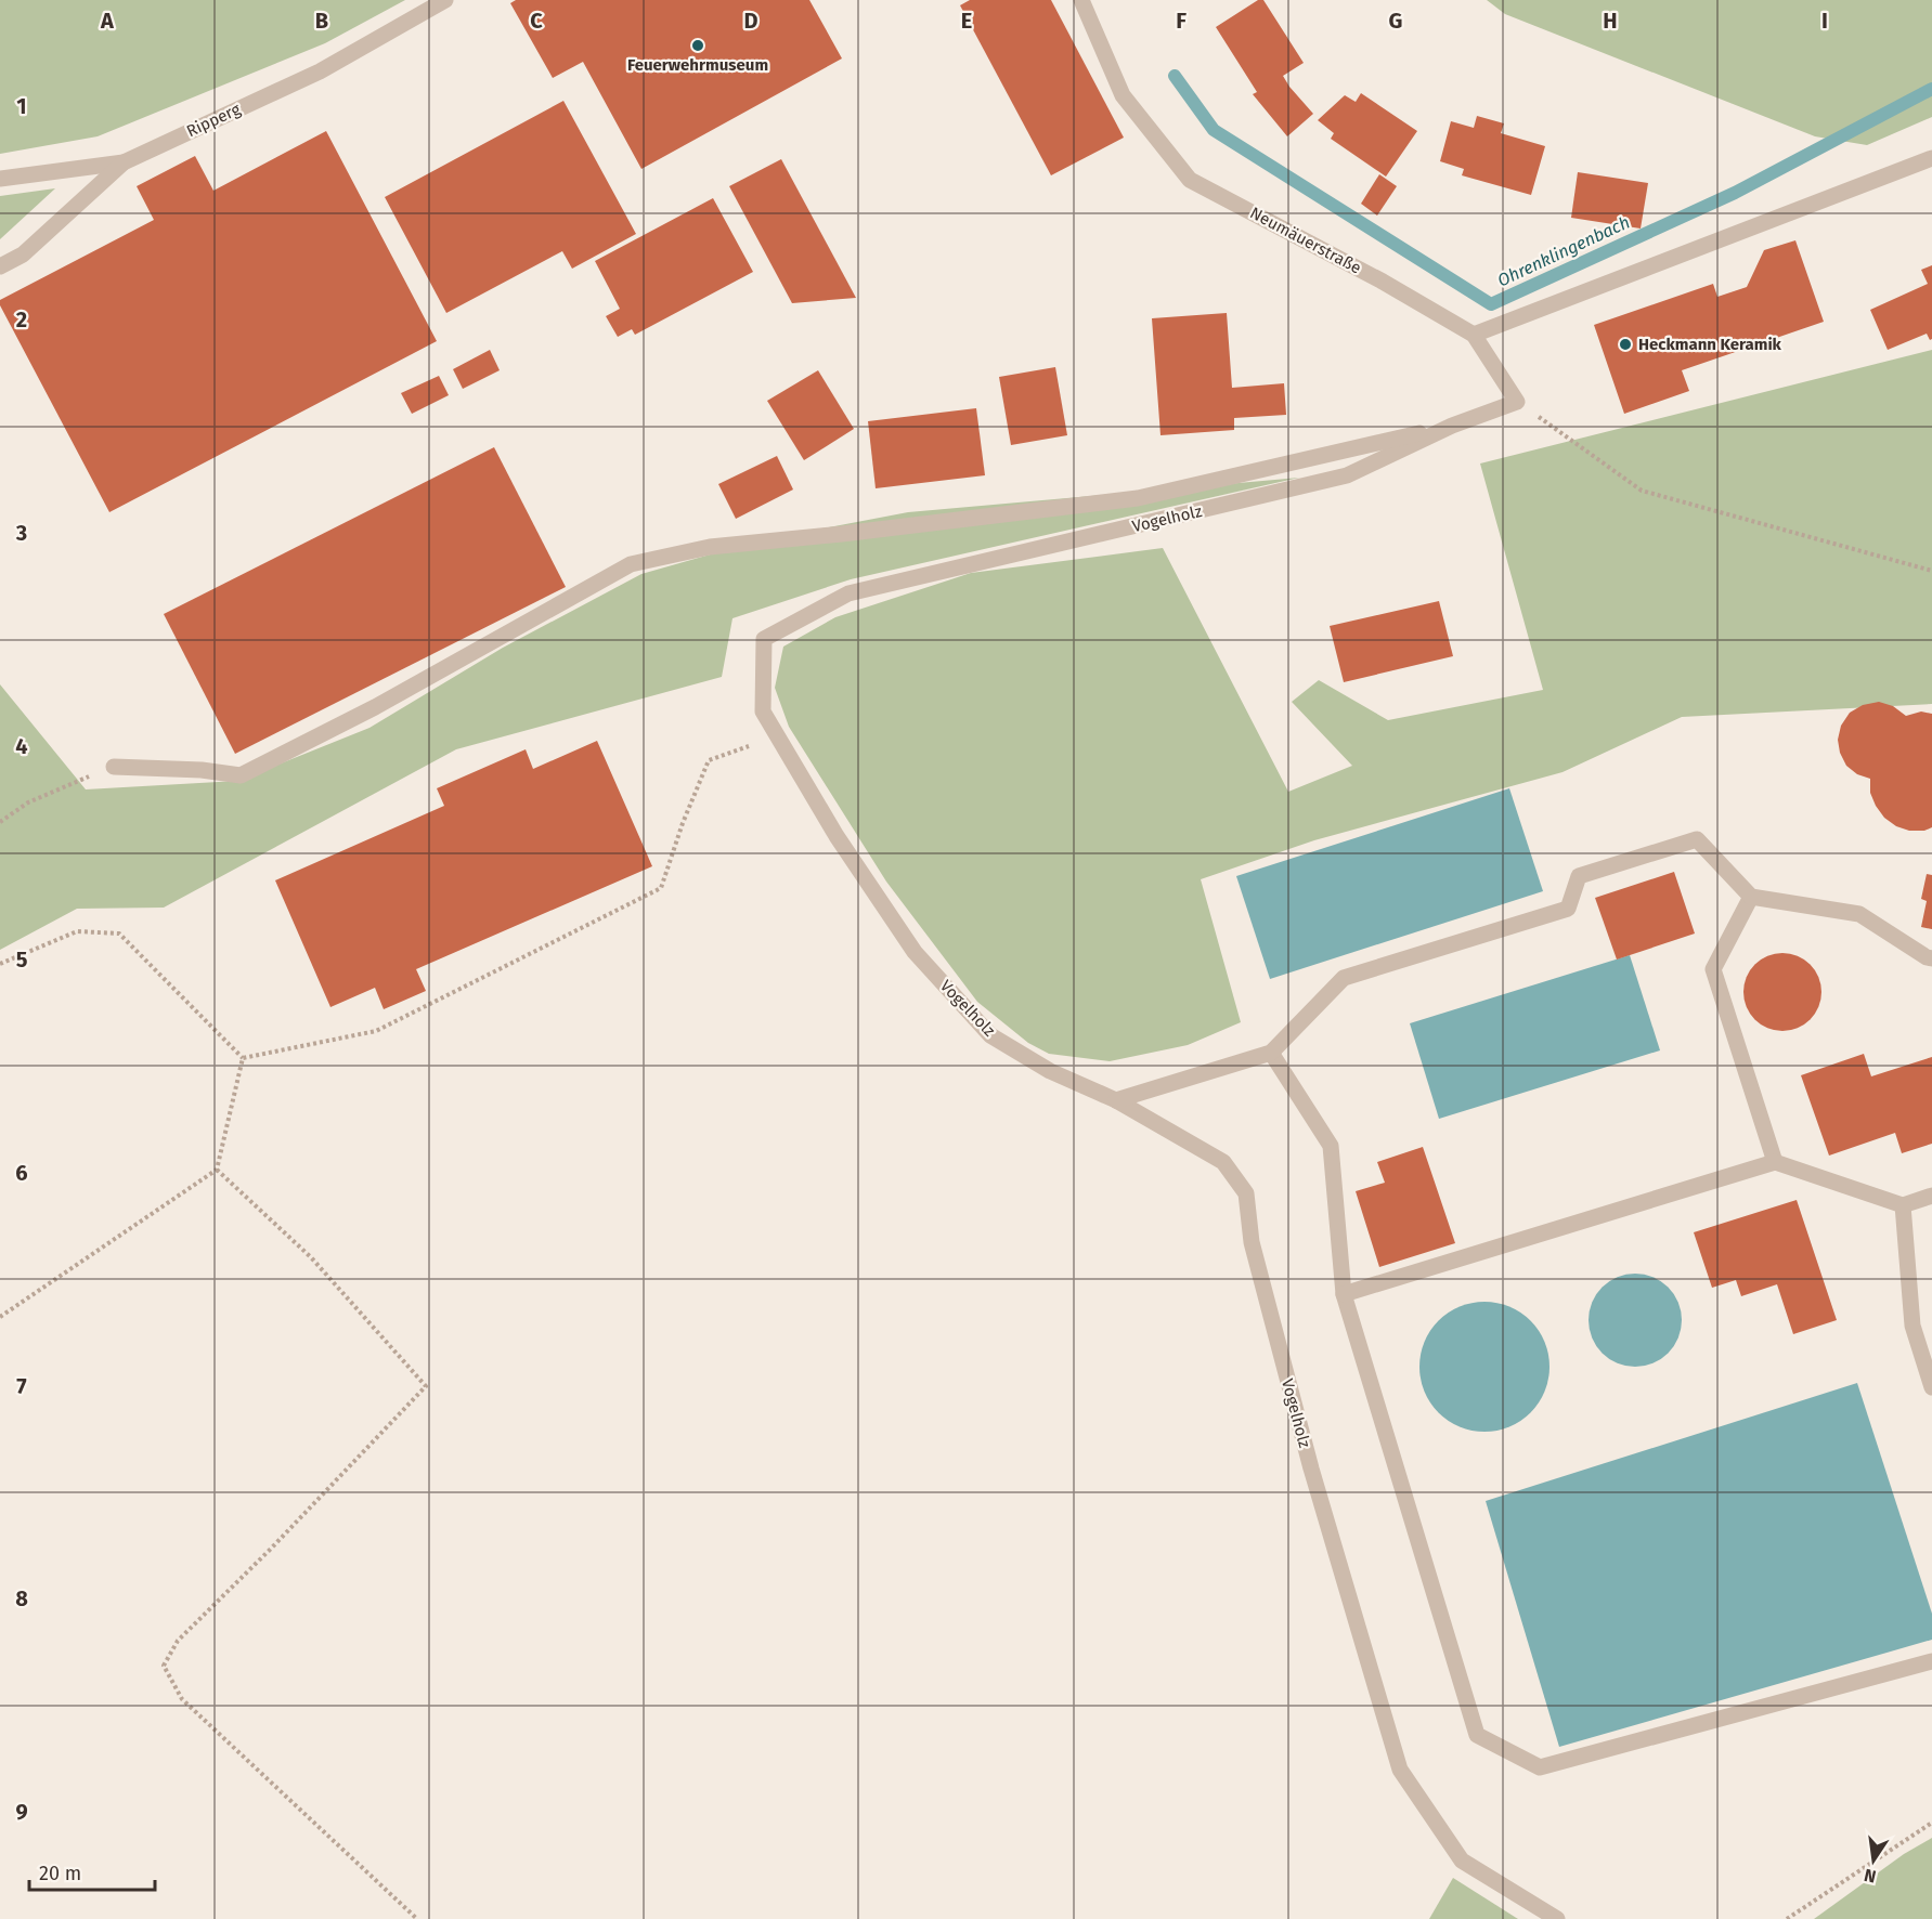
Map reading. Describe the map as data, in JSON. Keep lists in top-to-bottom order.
{
  "streets": {
    "street": ["Ripperg", "Neumäuerstraße", "Vogelholz"]
  },
  "water": ["Ohrenklingenbach"],
  "places": ["Feuerwehrmuseum", "Heckmann Keramik"],
  "scale_bar": "20 m",
  "north": "bottom",
  "grid": {
    "columns": [
      "A",
      "B",
      "C",
      "D",
      "E",
      "F",
      "G",
      "H",
      "I"
    ],
    "rows": [
      "1",
      "2",
      "3",
      "4",
      "5",
      "6",
      "7",
      "8",
      "9"
    ]
  }
}
